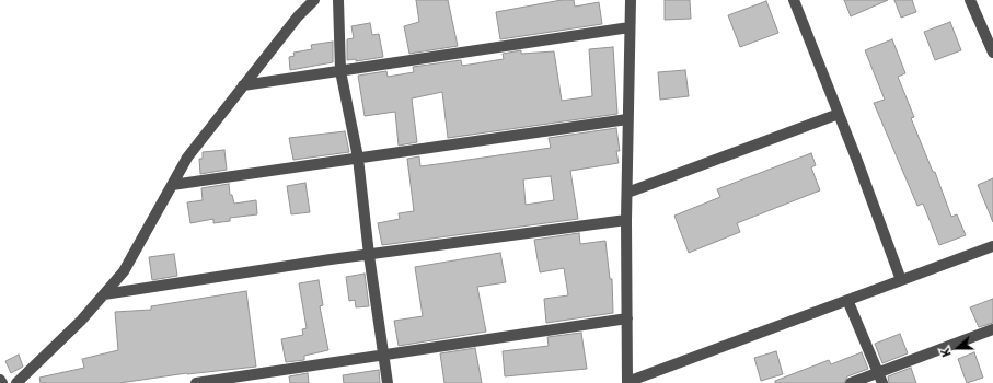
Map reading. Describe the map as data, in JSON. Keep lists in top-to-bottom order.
{
  "north": "left"
}
